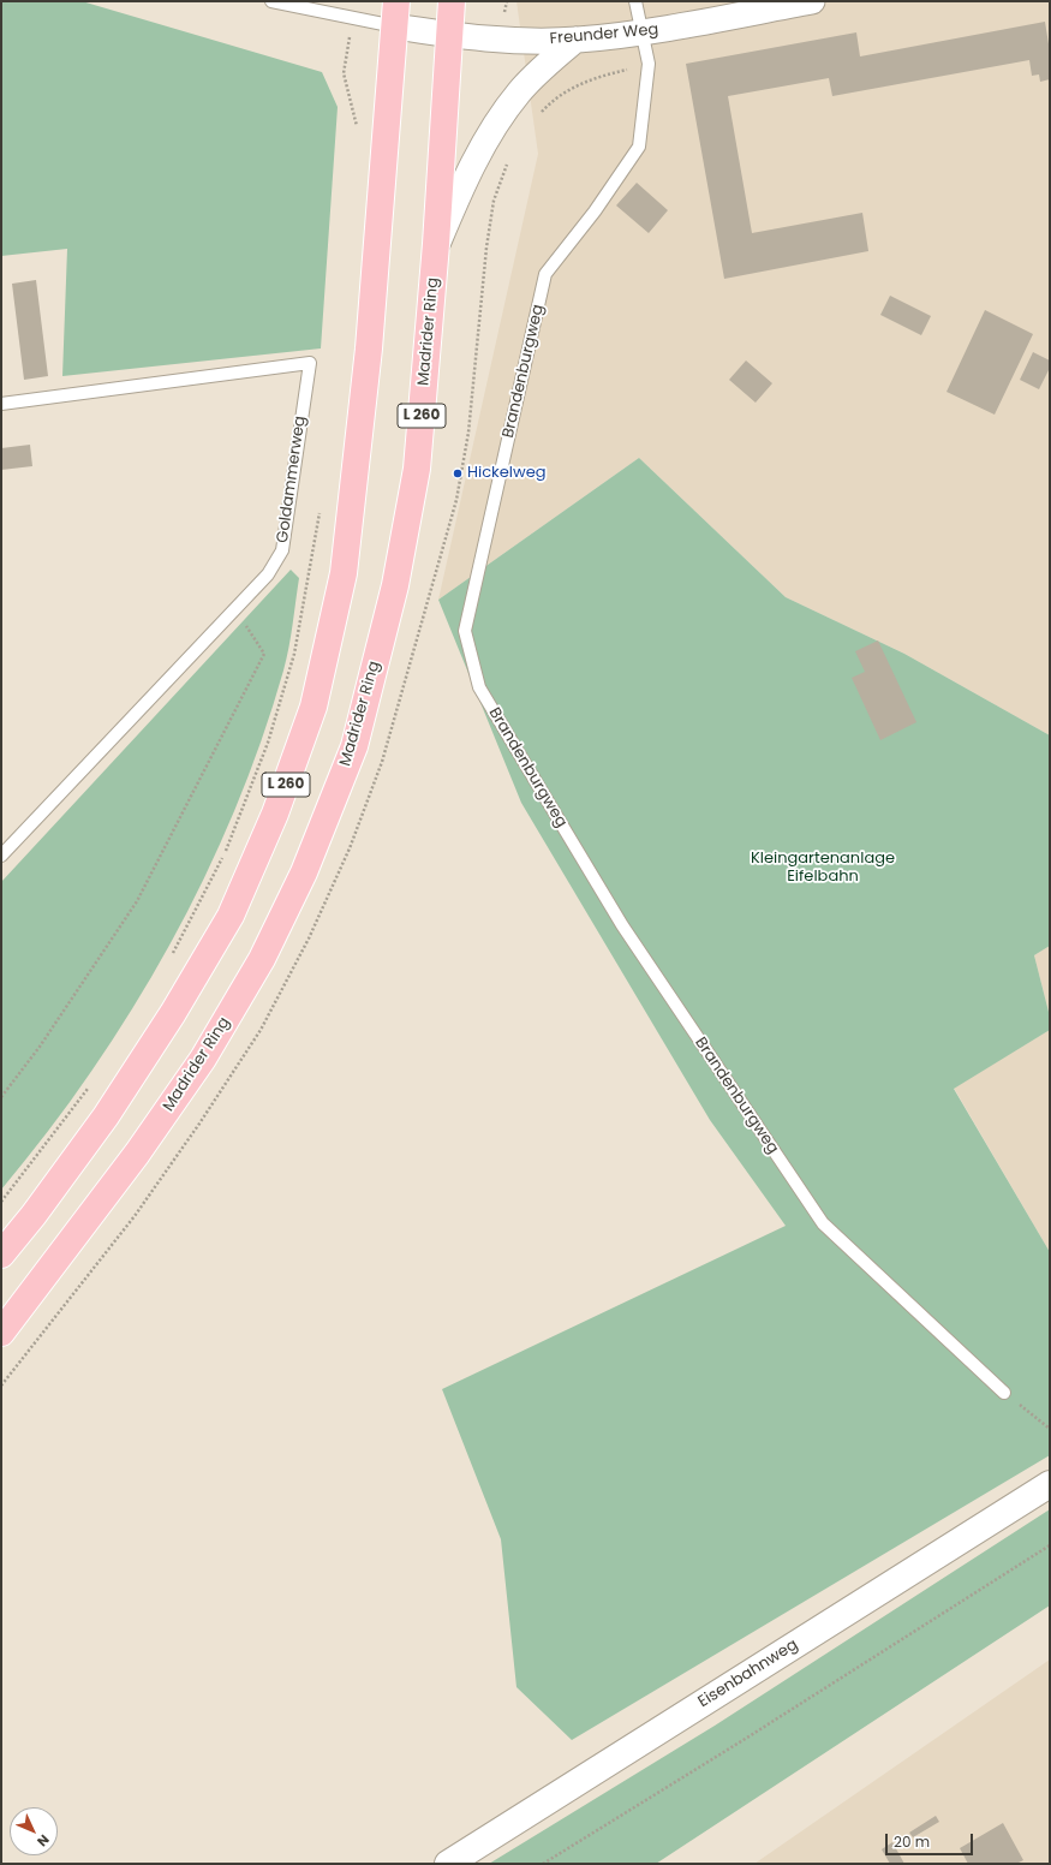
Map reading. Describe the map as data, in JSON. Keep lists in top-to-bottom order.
{
  "streets": {
    "main road": ["Madrider Ring", "L 260"],
    "street": ["Freunder Weg", "Eisenbahnweg"],
    "lane": ["Brandenburgweg", "Goldammerweg"]
  },
  "crossings": [
    ["Freunder Weg", "Madrider Ring"],
    ["Freunder Weg", "Brandenburgweg"],
    ["Freunder Weg", "L 260"]
  ],
  "parks": ["Kleingartenanlage Eifelbahn"],
  "places": ["Hickelweg"],
  "scale_bar": "20 m",
  "north": "bottom right"
}
